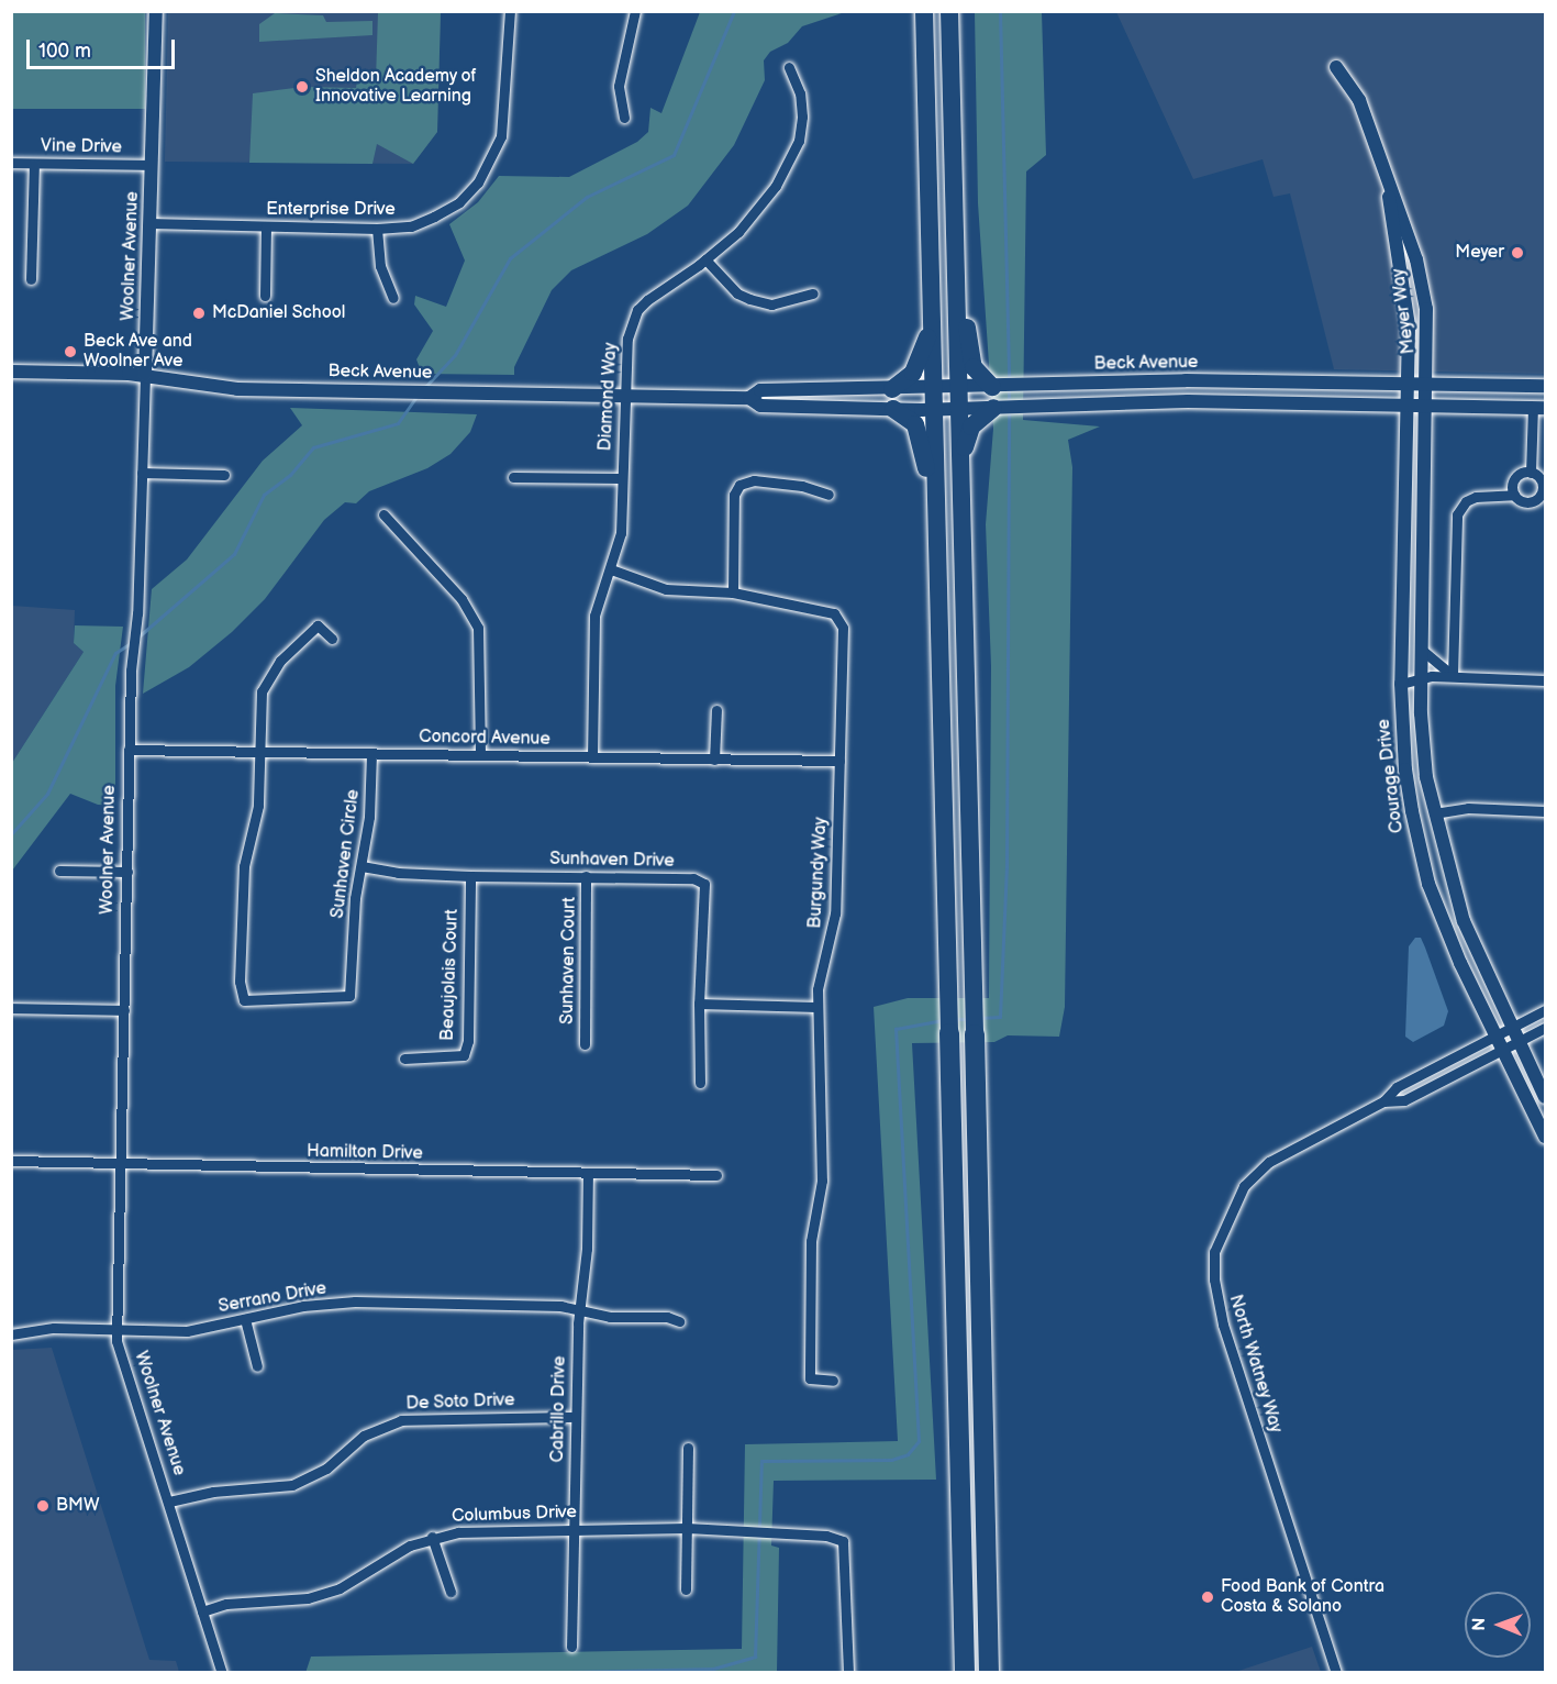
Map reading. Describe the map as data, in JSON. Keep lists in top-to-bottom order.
{
  "streets": {
    "street": [
      "Vine Drive",
      "Enterprise Drive",
      "Woolner Avenue",
      "Meyer Way",
      "Beck Avenue",
      "Diamond Way",
      "Concord Avenue",
      "Courage Drive",
      "Sunhaven Circle",
      "Sunhaven Drive",
      "Burgundy Way",
      "Sunhaven Court",
      "Beaujolais Court",
      "Hamilton Drive",
      "Serrano Drive",
      "North Watney Way",
      "De Soto Drive",
      "Cabrillo Drive",
      "Columbus Drive"
    ]
  },
  "crossings": [
    ["Vine Drive", "Woolner Avenue"],
    ["Enterprise Drive", "Woolner Avenue"],
    ["Woolner Avenue", "Beck Avenue"],
    ["Woolner Avenue", "Concord Avenue"],
    ["Woolner Avenue", "Hamilton Drive"],
    ["Woolner Avenue", "Serrano Drive"],
    ["Woolner Avenue", "De Soto Drive"],
    ["Woolner Avenue", "Columbus Drive"],
    ["Meyer Way", "Beck Avenue"],
    ["Meyer Way", "Courage Drive"],
    ["Beck Avenue", "Diamond Way"],
    ["Beck Avenue", "Courage Drive"],
    ["Diamond Way", "Concord Avenue"],
    ["Diamond Way", "Burgundy Way"],
    ["Concord Avenue", "Sunhaven Circle"],
    ["Concord Avenue", "Burgundy Way"],
    ["Courage Drive", "North Watney Way"],
    ["Sunhaven Circle", "Sunhaven Drive"],
    ["Sunhaven Drive", "Sunhaven Court"],
    ["Sunhaven Drive", "Beaujolais Court"],
    ["Hamilton Drive", "Cabrillo Drive"],
    ["Serrano Drive", "Cabrillo Drive"],
    ["De Soto Drive", "Cabrillo Drive"],
    ["Cabrillo Drive", "Columbus Drive"]
  ],
  "places": [
    "Sheldon Academy of Innovative Learning",
    "Meyer",
    "McDaniel School",
    "Beck Ave and Woolner Ave",
    "BMW",
    "Food Bank of Contra Costa & Solano"
  ],
  "scale_bar": "100 m",
  "north": "left"
}
